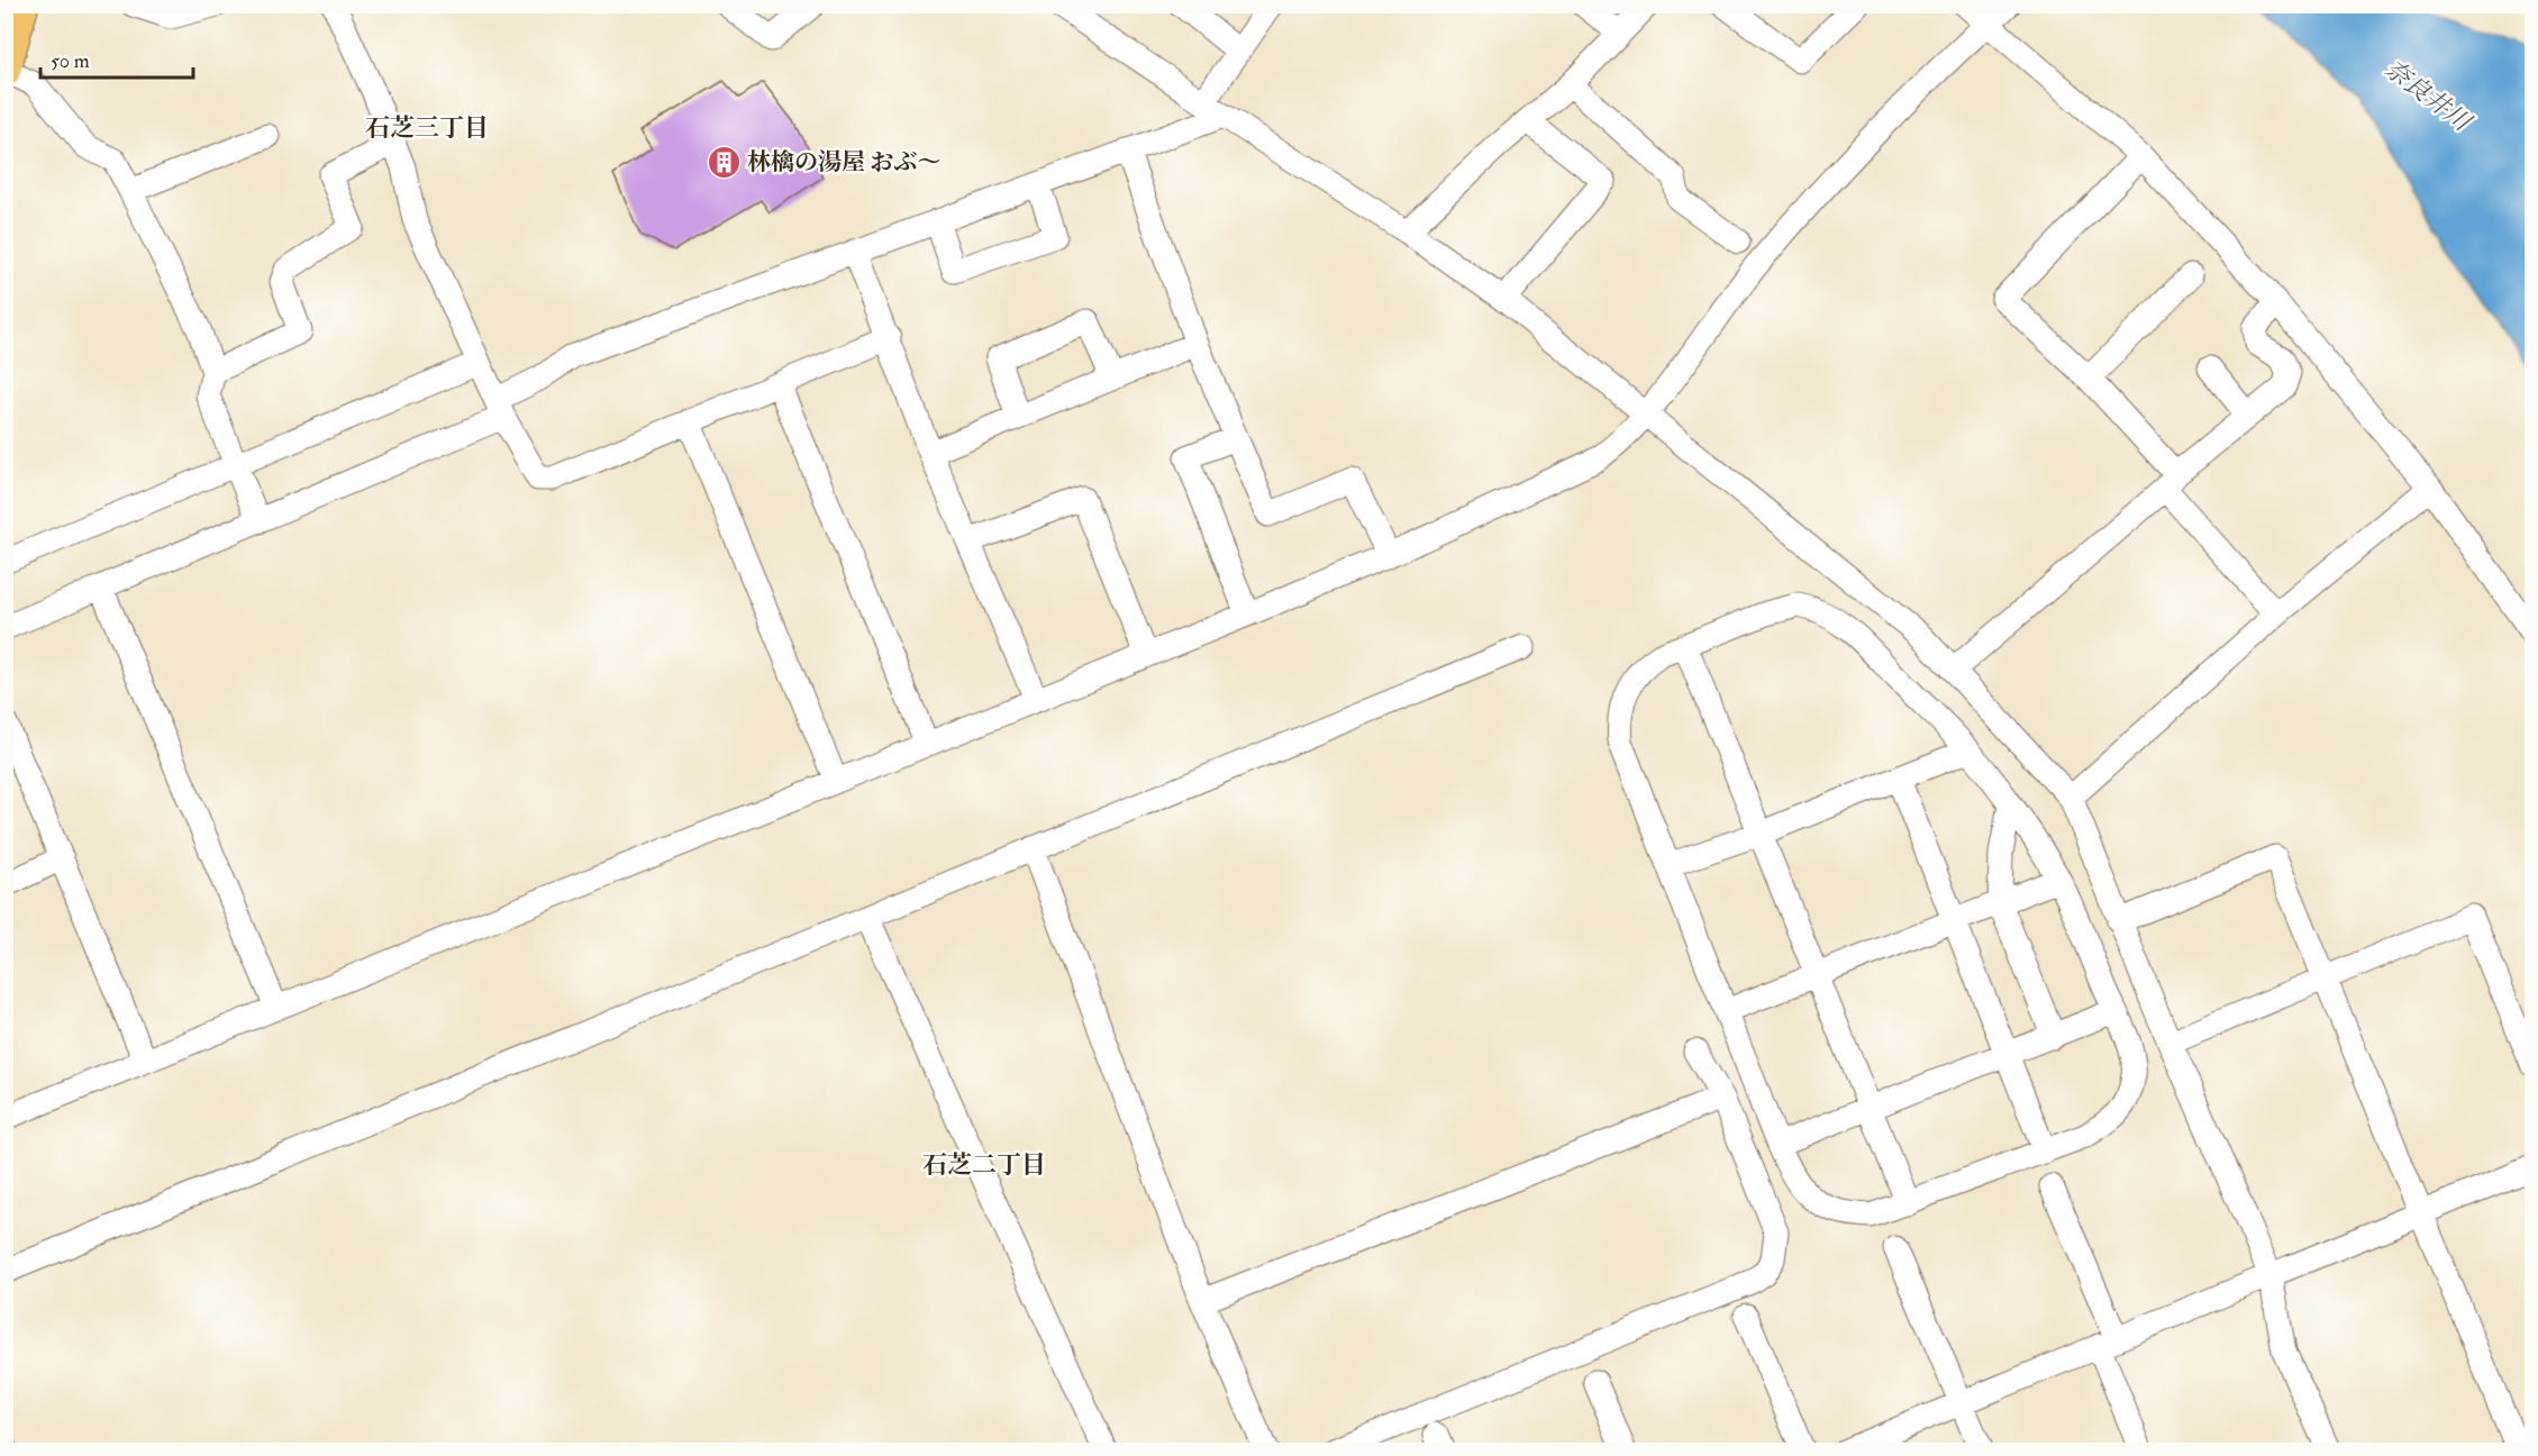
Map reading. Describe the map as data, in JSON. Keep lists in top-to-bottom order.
{
  "districts": ["石芝三丁目", "石芝二丁目"],
  "water": ["奈良井川"],
  "places": {
    "building": ["林檎の湯屋 おぶ～"]
  },
  "scale_bar": "50 m"
}
